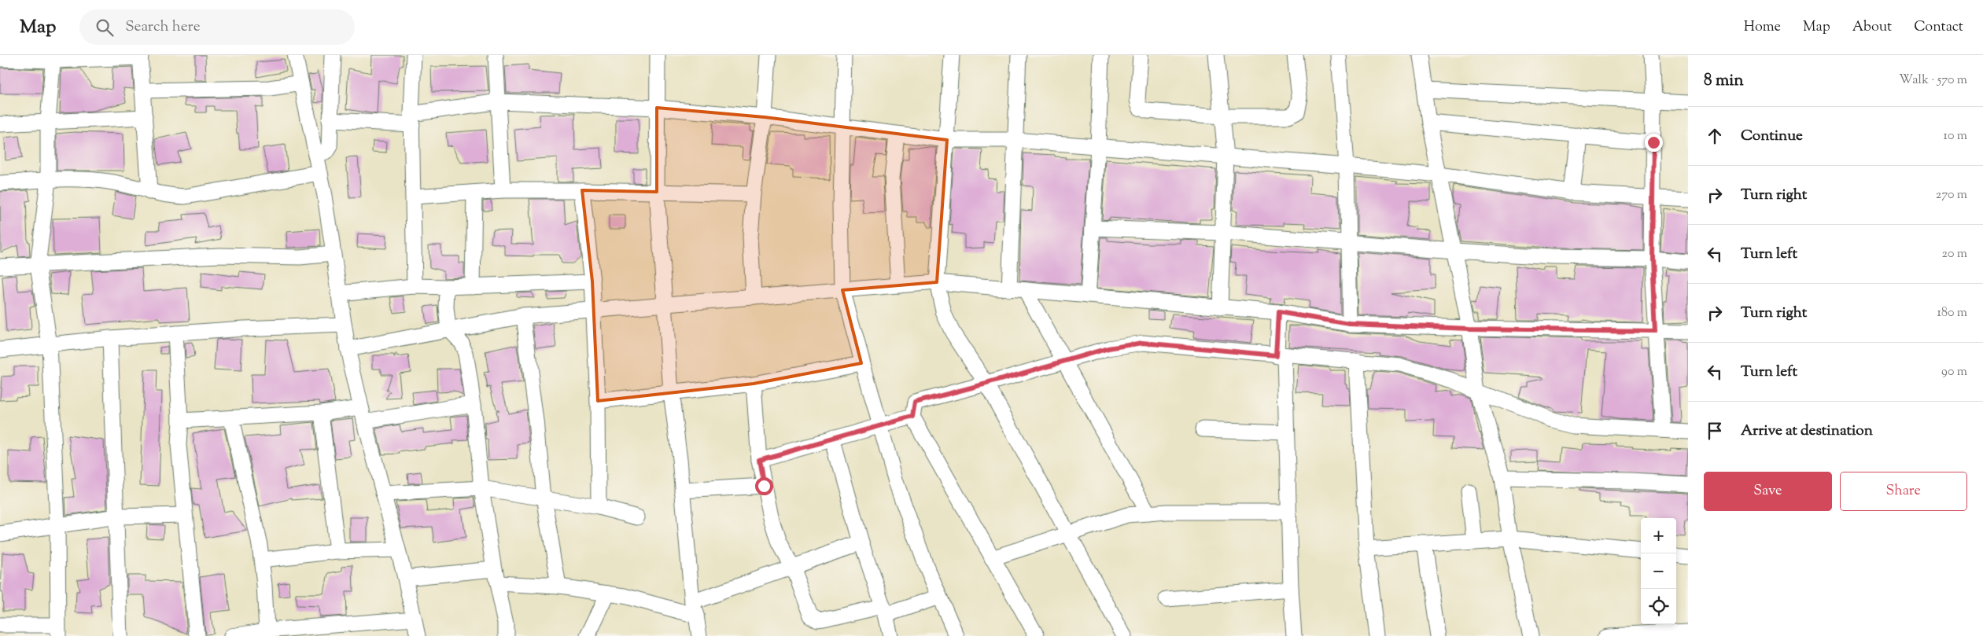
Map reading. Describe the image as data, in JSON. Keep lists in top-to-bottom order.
{
  "page": {
    "header": "Map",
    "search": "Search here",
    "nav": [
      "Home",
      "Map",
      "About",
      "Contact"
    ],
    "heading": ["8 min", "Walk · 570 m"],
    "list": [
      ["Continue", "10 m"],
      ["Turn right", "270 m"],
      ["Turn left", "20 m"],
      ["Turn right", "180 m"],
      ["Turn left", "90 m"],
      "Arrive at destination"
    ],
    "buttons": ["Save", "Share"],
    "map_buttons": ["+", "−"]
  }
}
